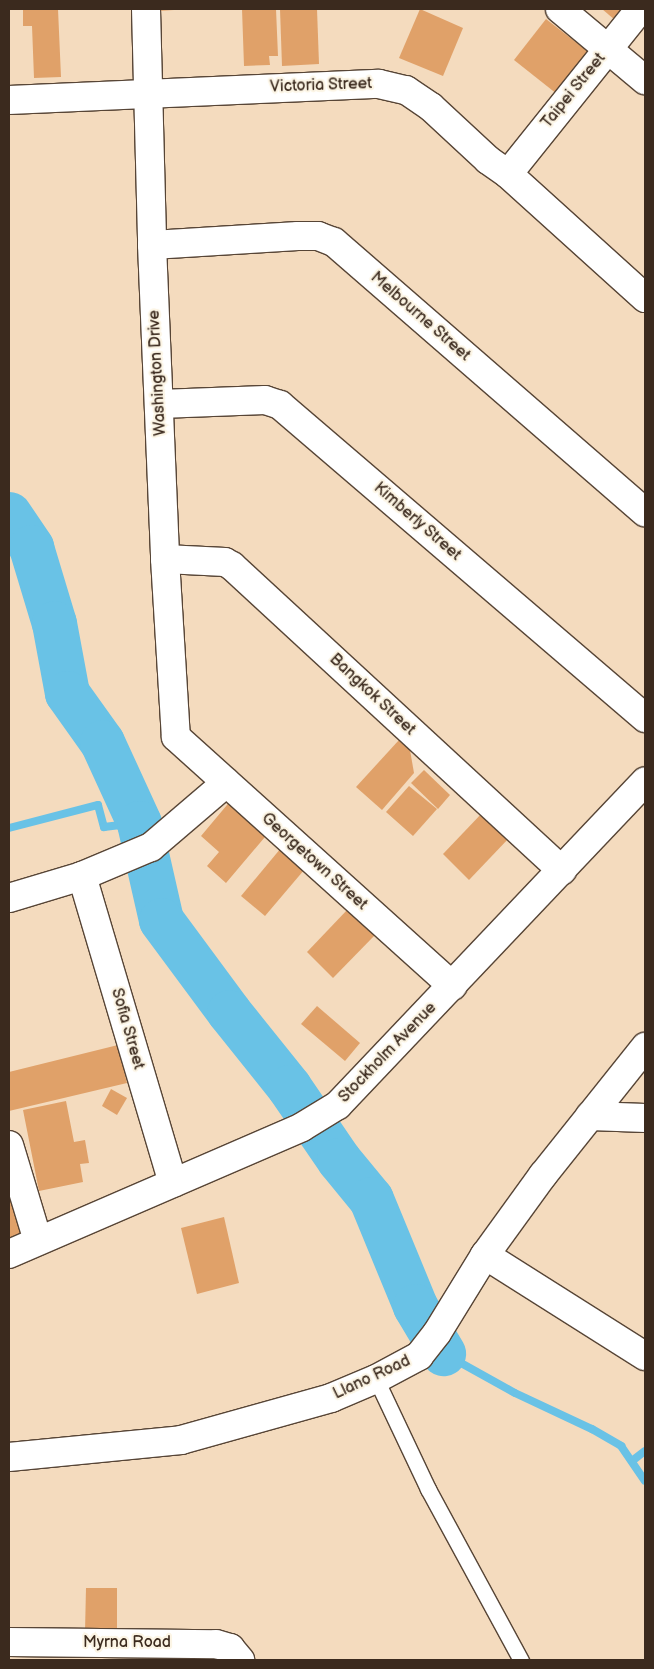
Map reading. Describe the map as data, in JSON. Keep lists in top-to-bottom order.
{
  "streets": {
    "street": [
      "Victoria Street",
      "Taipei Street",
      "Melbourne Street",
      "Washington Drive",
      "Kimberly Street",
      "Bangkok Street",
      "Georgetown Street",
      "Sofia Street",
      "Stockholm Avenue",
      "Llano Road",
      "Myrna Road"
    ]
  },
  "crossings": [
    ["Victoria Street", "Taipei Street"],
    ["Victoria Street", "Washington Drive"],
    ["Melbourne Street", "Washington Drive"],
    ["Washington Drive", "Kimberly Street"],
    ["Washington Drive", "Bangkok Street"],
    ["Washington Drive", "Georgetown Street"],
    ["Bangkok Street", "Stockholm Avenue"],
    ["Georgetown Street", "Stockholm Avenue"],
    ["Sofia Street", "Stockholm Avenue"]
  ]
}
